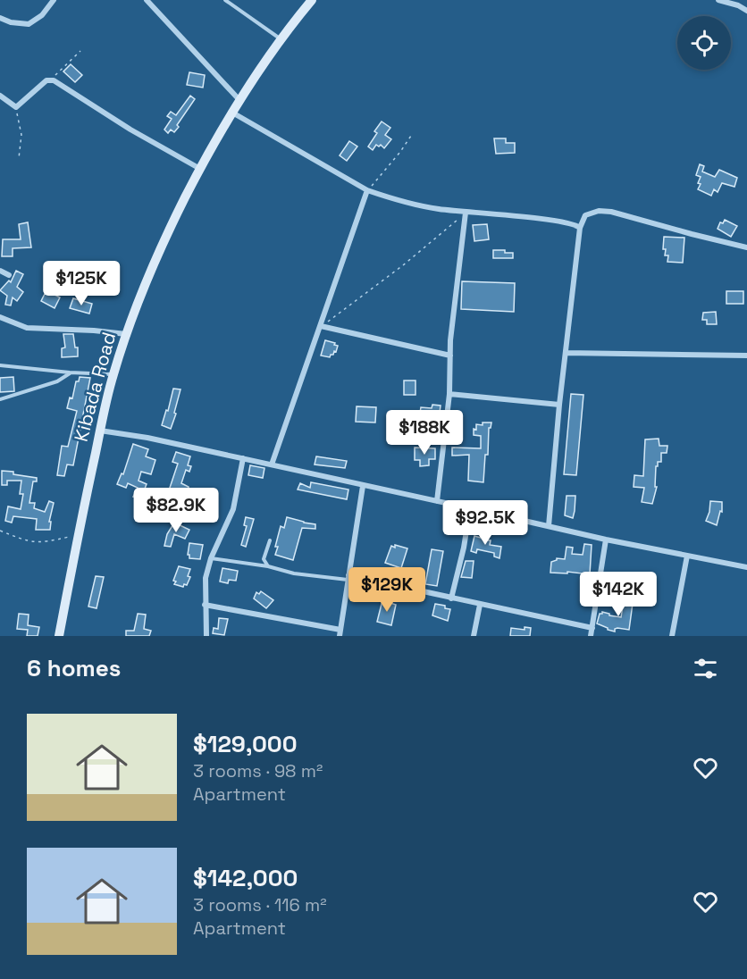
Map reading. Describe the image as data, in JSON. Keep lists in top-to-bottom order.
{
  "streets": {
    "main road": ["Kibada Road"]
  },
  "page": {
    "price": [
      "$125K",
      "$188K",
      "$82.9K",
      "$92.5K",
      "$129K",
      "$142K"
    ],
    "heading": "6 homes",
    "list": [
      {
        "name": "$129,000",
        "note": "3 rooms · 98 m² · Apartment"
      },
      {
        "name": "$142,000",
        "note": "3 rooms · 116 m² · Apartment"
      }
    ]
  }
}
